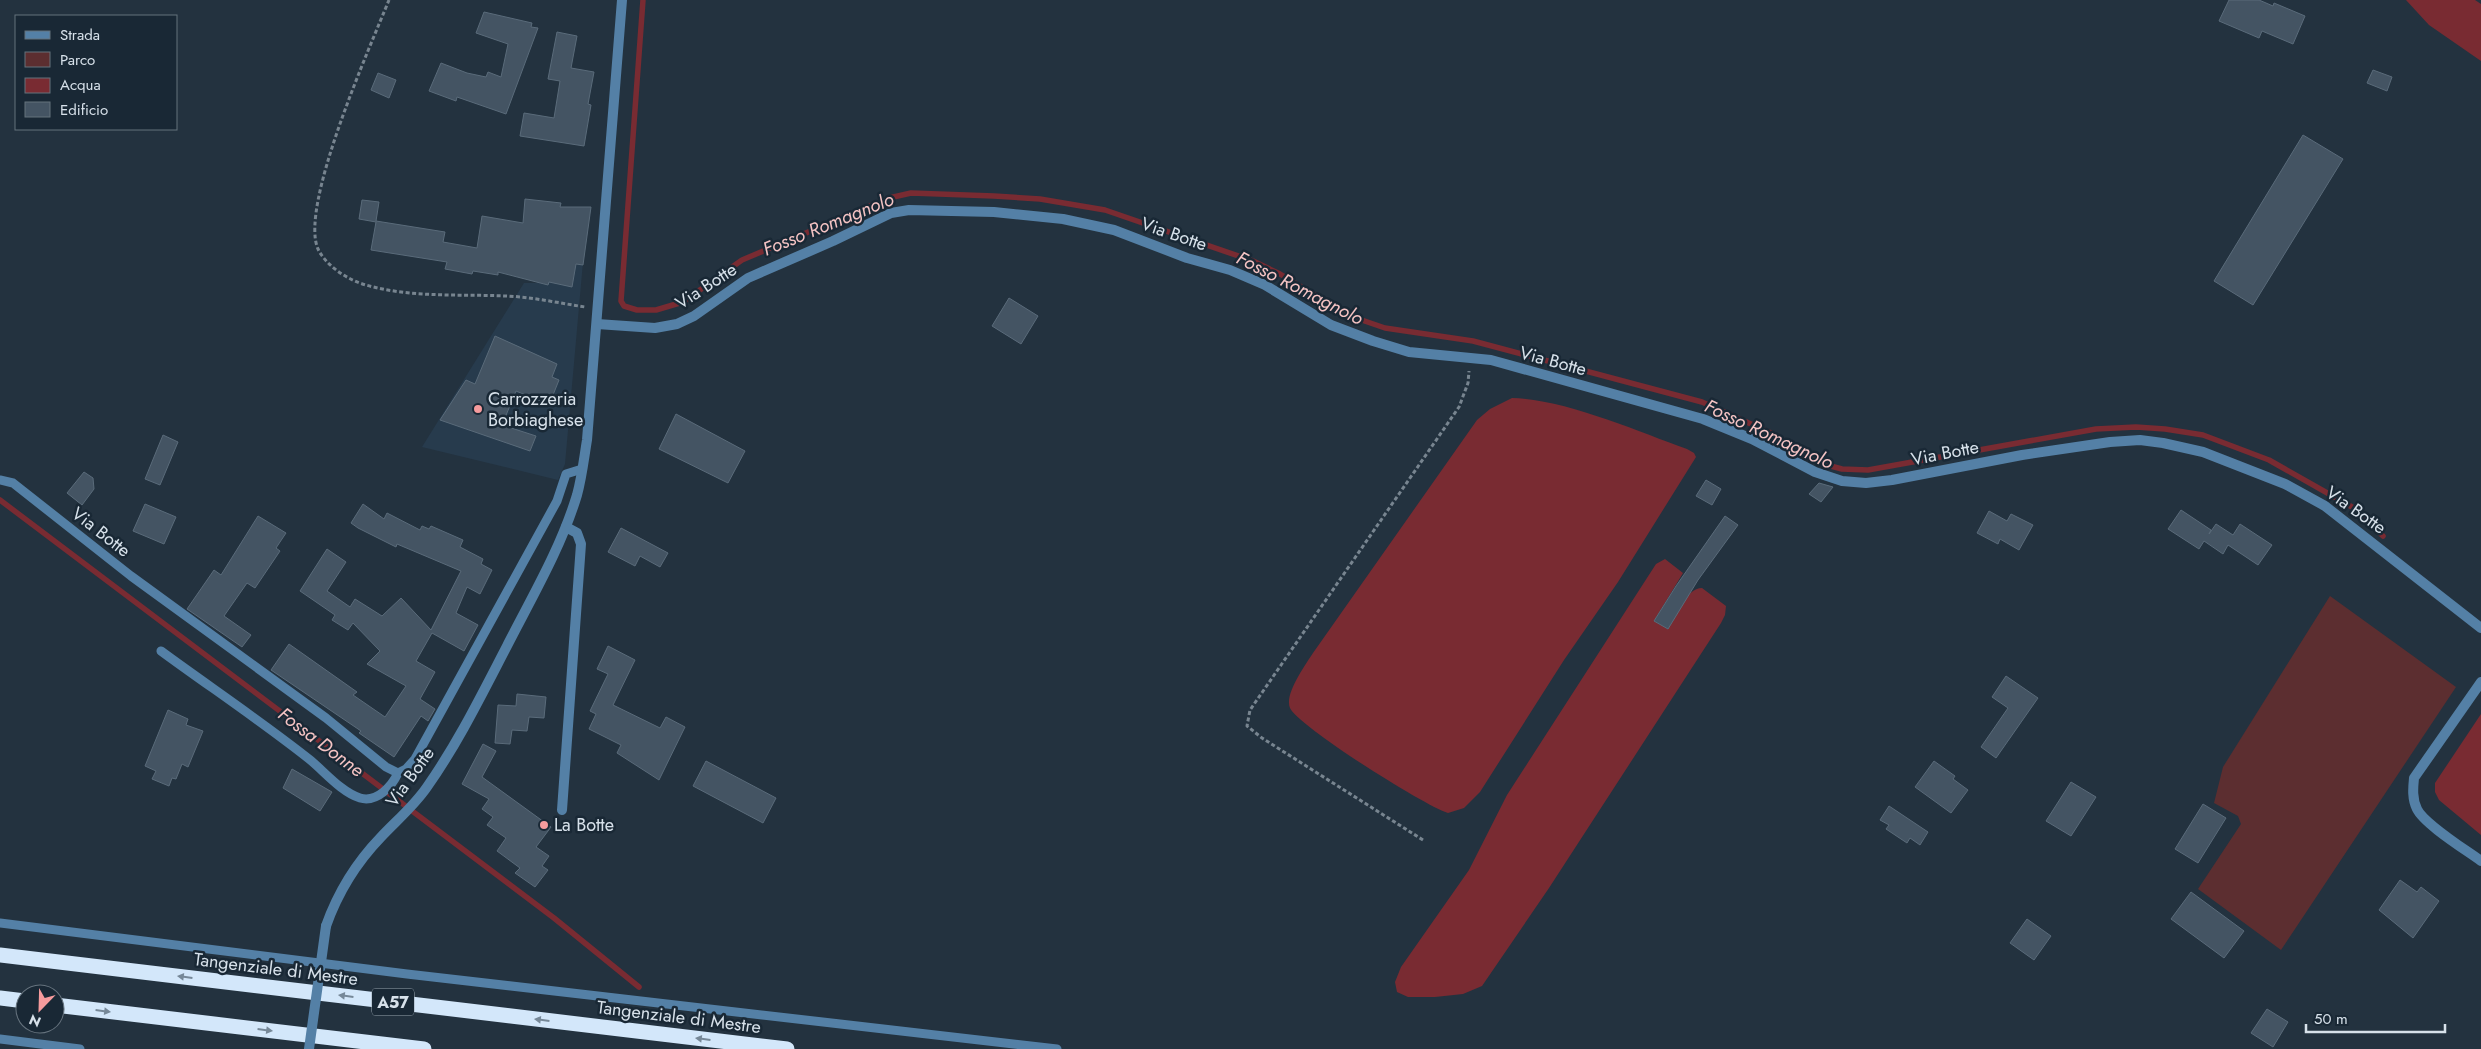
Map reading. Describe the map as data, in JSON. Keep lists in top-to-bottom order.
{
  "streets": {
    "highway": ["Tangenziale di Mestre", "A57"],
    "street": ["Via Botte"]
  },
  "water": ["Fosso Romagnolo", "Fossa Donne"],
  "places": ["Carrozzeria Borbiaghese", "La Botte"],
  "legend": [
    "Strada",
    "Parco",
    "Acqua",
    "Edificio"
  ],
  "scale_bar": "50 m",
  "north": "bottom left"
}
